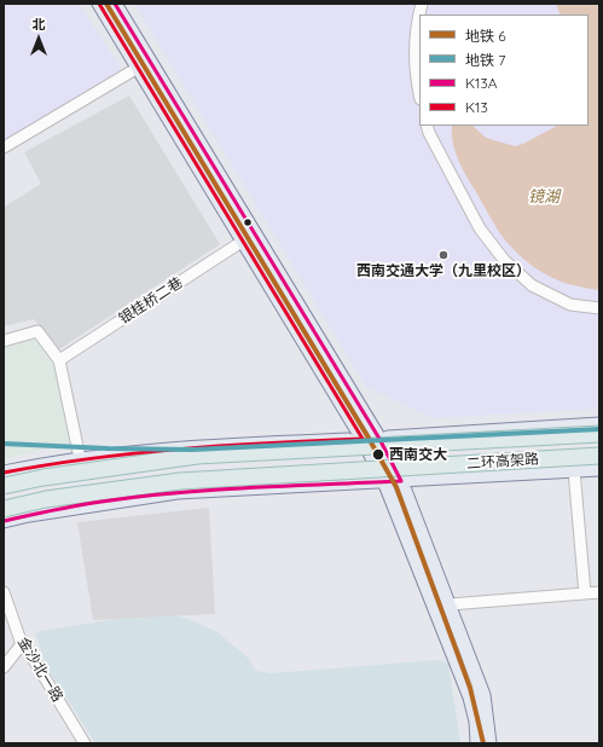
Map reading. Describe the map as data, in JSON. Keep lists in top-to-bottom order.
{
  "streets": {
    "highway": ["二环高架路"],
    "street": ["银桂桥二巷", "金沙北一路"]
  },
  "water": ["镜湖"],
  "places": ["西南交通大学（九里校区）", "西南交大"],
  "lines": [
    "metro line 6",
    "transit line K13A",
    "transit line K13",
    "metro line 7"
  ],
  "legend": [
    "地铁 6",
    "地铁 7",
    "K13A",
    "K13"
  ],
  "north": "top"
}
